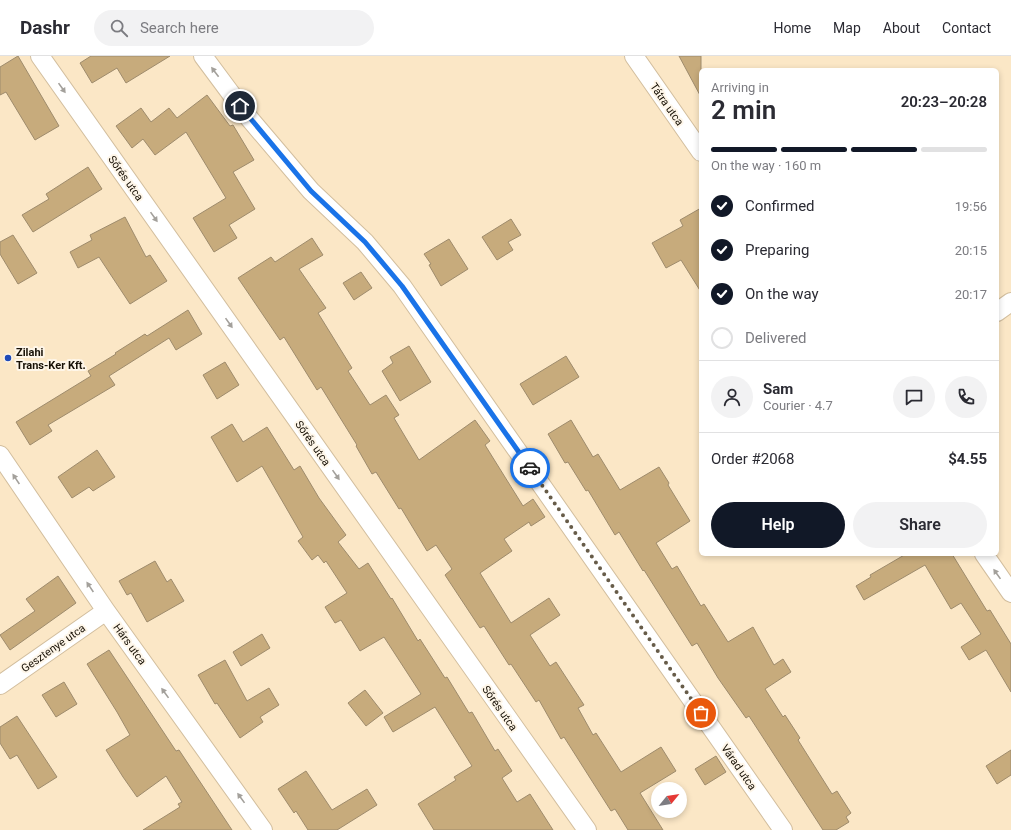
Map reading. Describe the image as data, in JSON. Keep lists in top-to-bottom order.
{
  "streets": {
    "street": [
      "Tátra utca",
      "Sőrés utca",
      "Hárs utca",
      "Gesztenye utca",
      "Várad utca"
    ]
  },
  "crossings": [
    ["Hárs utca", "Gesztenye utca"]
  ],
  "one_way": ["Sőrés utca", "Hárs utca", "Várad utca"],
  "places": ["Zilahi Trans-Ker Kft."],
  "north": "top right",
  "page": {
    "header": "Dashr",
    "search": "Search here",
    "nav": [
      "Home",
      "Map",
      "About",
      "Contact"
    ],
    "heading": ["2 min", "Arriving in", "20:23–20:28"],
    "panel": [
      "Sam",
      "Courier · 4.7",
      "Order #2068",
      "$4.55"
    ],
    "bar": "On the way · 160 m",
    "list": [
      ["Confirmed", "19:56"],
      ["Preparing", "20:15"],
      ["On the way", "20:17"],
      "Delivered"
    ],
    "buttons": ["Help", "Share"]
  }
}
